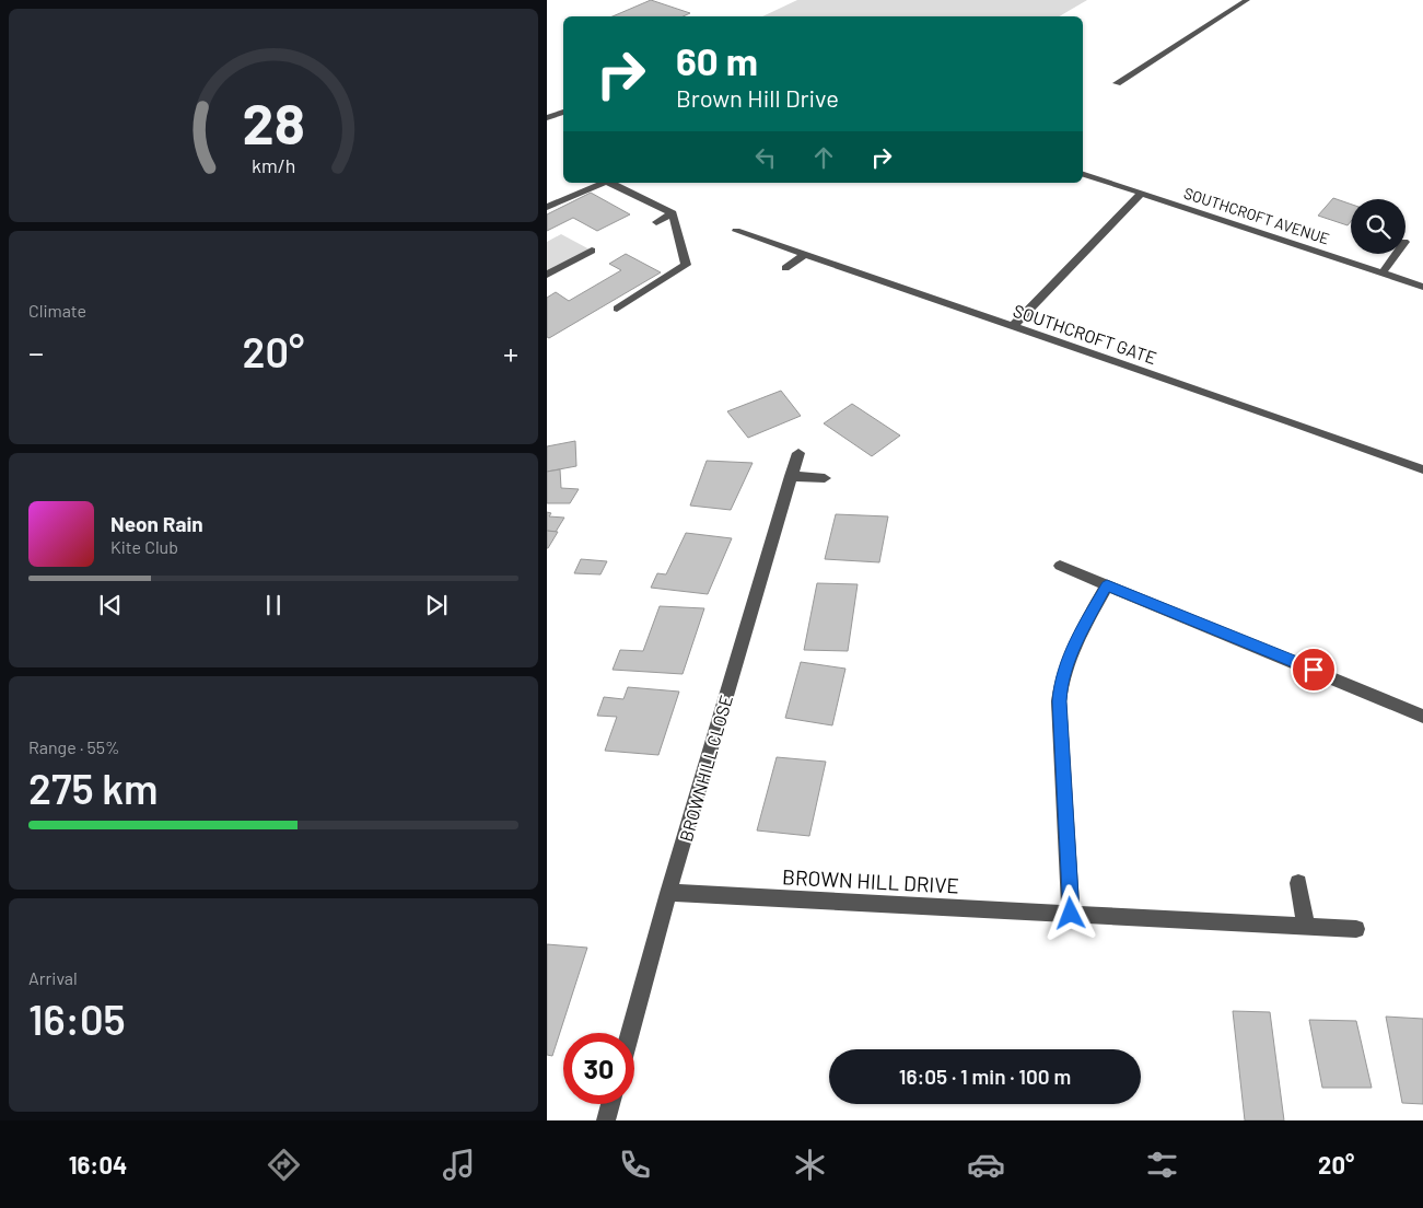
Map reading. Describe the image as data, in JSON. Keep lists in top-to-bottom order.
{
  "streets": {
    "street": [
      "SOUTHCROFT AVENUE",
      "SOUTHCROFT GATE",
      "BROWNHILL CLOSE",
      "BROWN HILL DRIVE"
    ]
  },
  "crossings": [
    ["BROWNHILL CLOSE", "BROWN HILL DRIVE"]
  ],
  "page": {
    "turn": ["60 m", "Brown Hill Drive"],
    "tile": [
      "Climate",
      ["Range · 55%", "275 km"],
      ["Arrival", "16:05"]
    ],
    "heat": ["−", "20°", "+"],
    "song": ["Neon Rain", "Kite Club"],
    "limit": "30",
    "trip": "16:05 · 1 min · 100 m",
    "tabs": ["16:04", "20°"],
    "gauge": ["28", "km/h"]
  }
}
